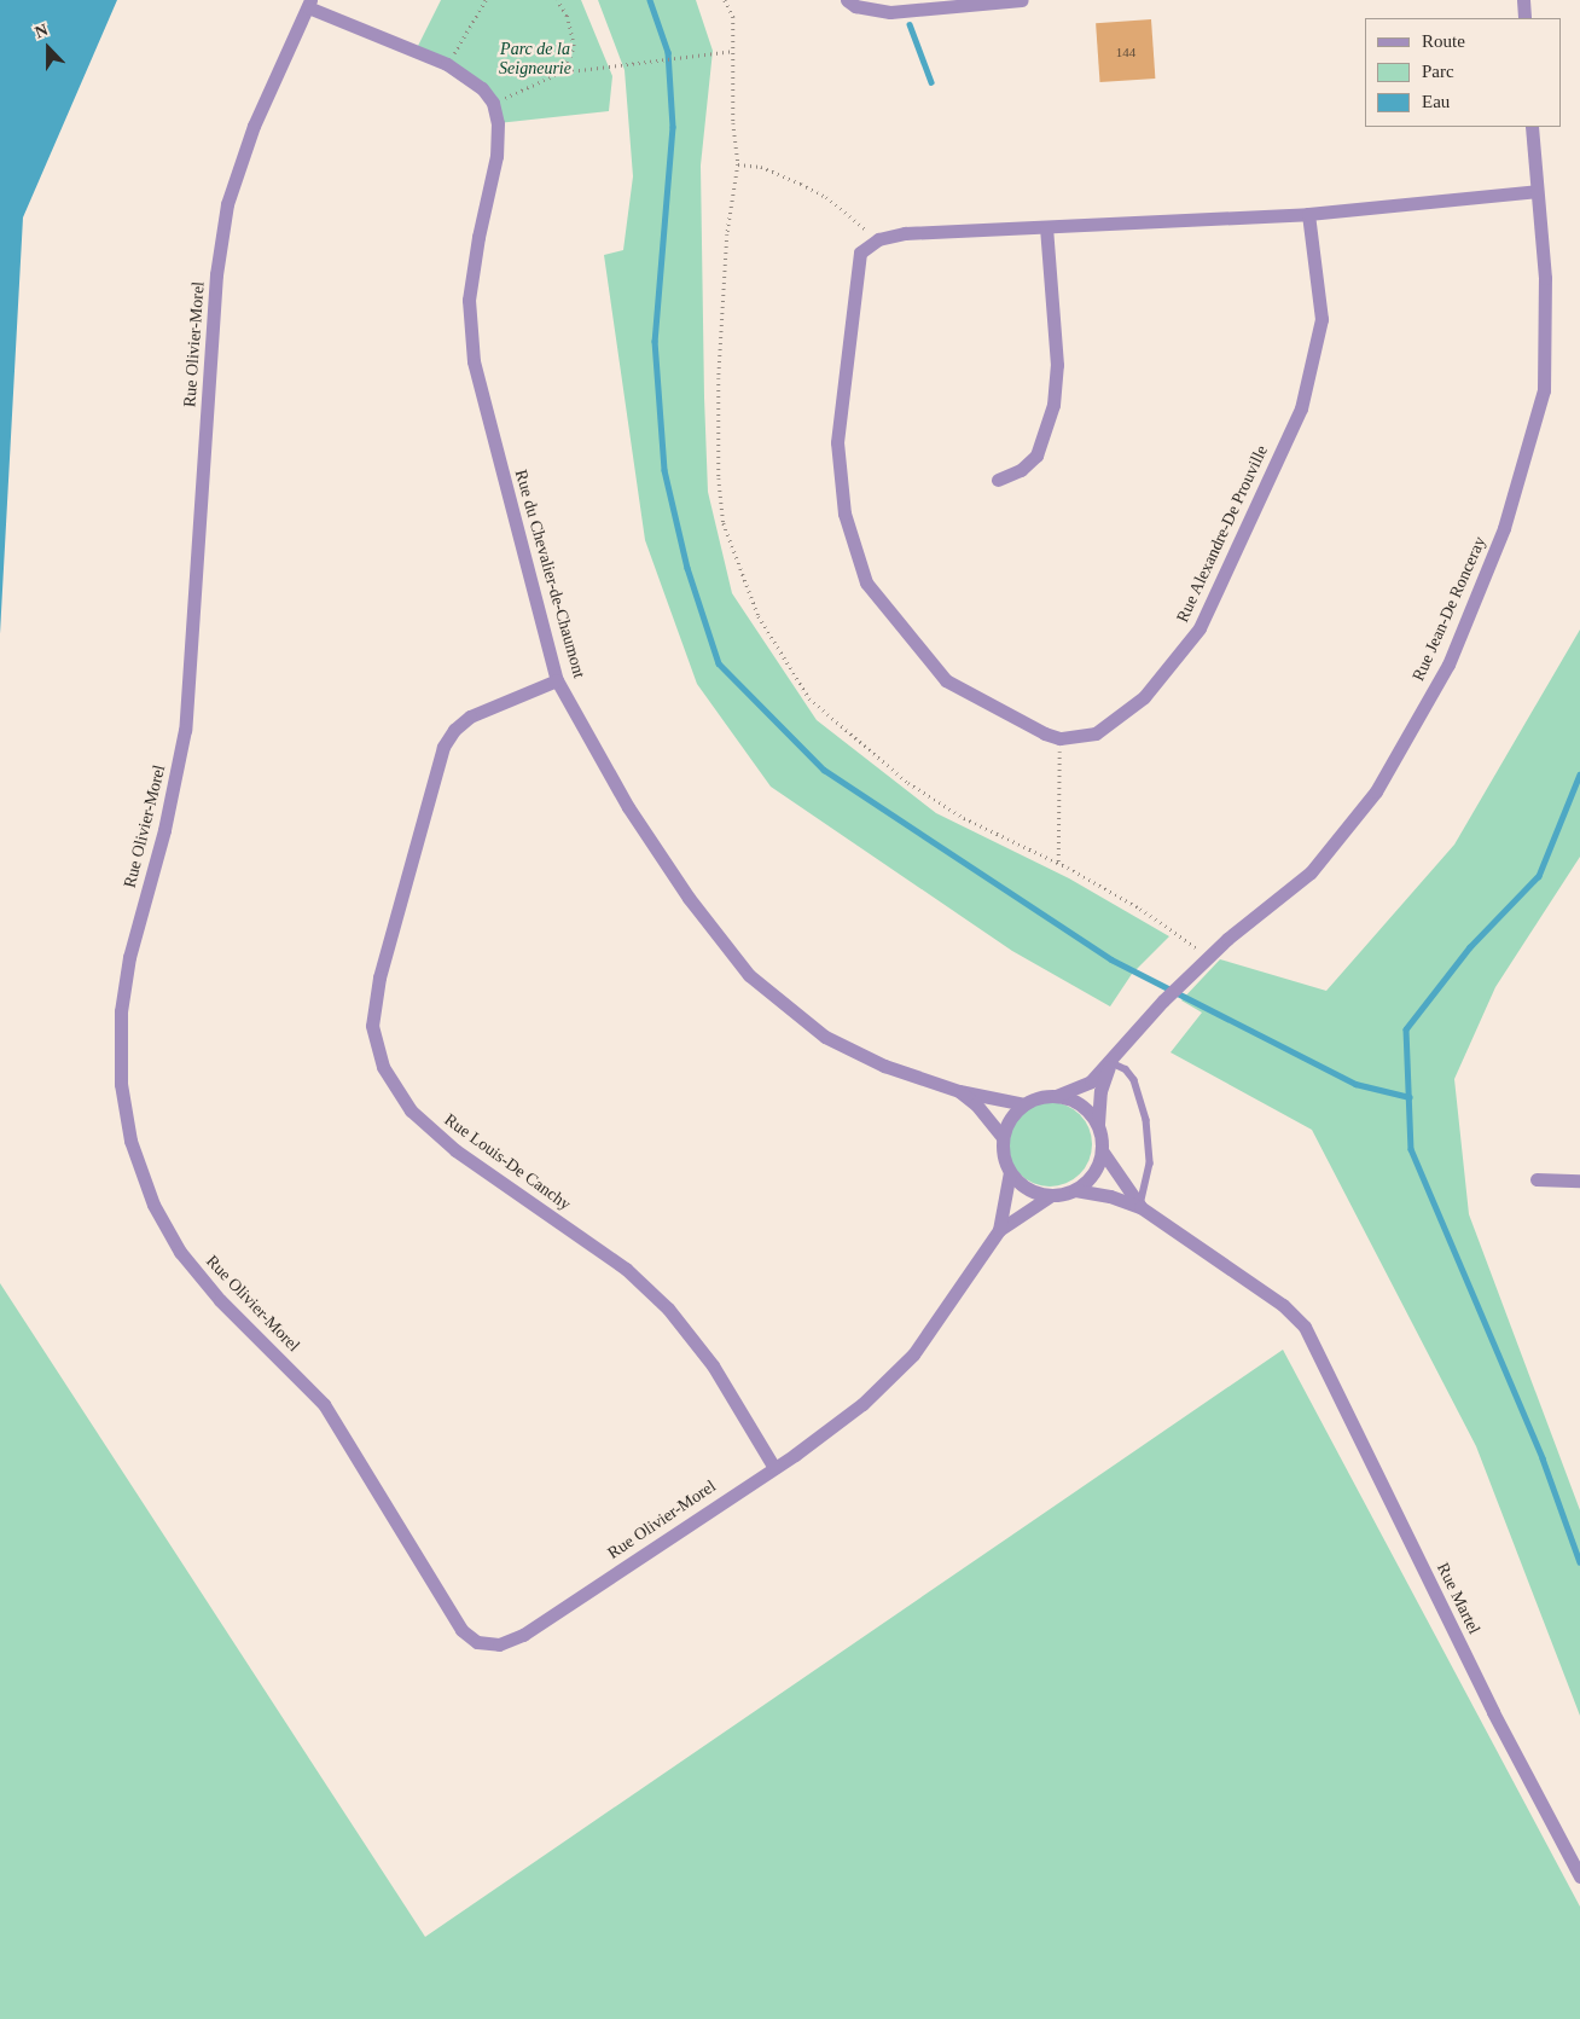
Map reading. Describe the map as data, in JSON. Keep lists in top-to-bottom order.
{
  "streets": {
    "street": [
      "Rue Olivier-Morel",
      "Rue Alexandre-De Prouville",
      "Rue du Chevalier-de-Chaumont",
      "Rue Jean-De Ronceray",
      "Rue Louis-De Canchy",
      "Rue Martel"
    ]
  },
  "crossings": [
    ["Rue Olivier-Morel", "Rue du Chevalier-de-Chaumont"],
    ["Rue Olivier-Morel", "Rue Jean-De Ronceray"],
    ["Rue Olivier-Morel", "Rue Louis-De Canchy"],
    ["Rue du Chevalier-de-Chaumont", "Rue Jean-De Ronceray"],
    ["Rue du Chevalier-de-Chaumont", "Rue Louis-De Canchy"]
  ],
  "parks": ["Parc de la Seigneurie"],
  "house_numbers": ["144"],
  "legend": ["Route", "Parc", "Eau"],
  "north": "top"
}
